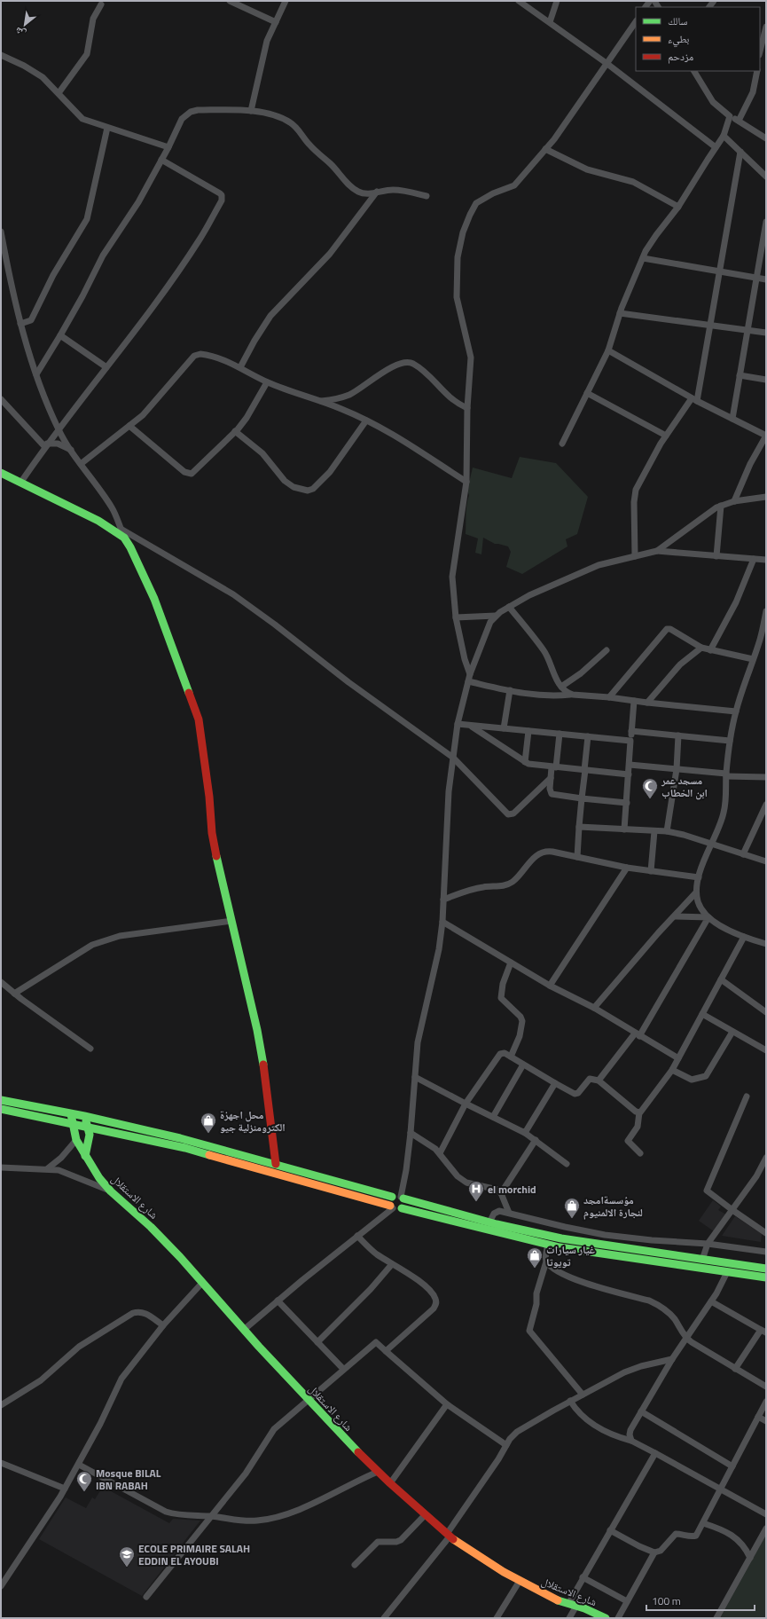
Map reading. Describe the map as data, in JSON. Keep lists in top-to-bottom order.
{
  "streets": {
    "main road": ["شارع الاستقلال"]
  },
  "places": {
    "mosque": ["مسجد عمر ابن الخطاب", "Mosque BILAL IBN RABAH"],
    "shop": ["محل اجهزة الكترومنزلية جيو", "مؤسسةامجد لنجارة الالمنيوم", "غيار سيارات تويوتا"],
    "hospital": ["el morchid"],
    "school or university": ["ECOLE PRIMAIRE SALAH EDDIN EL AYOUBI"]
  },
  "legend": ["سالك", "بطيء", "مزدحم"],
  "scale_bar": "100 m",
  "north": "bottom left"
}
